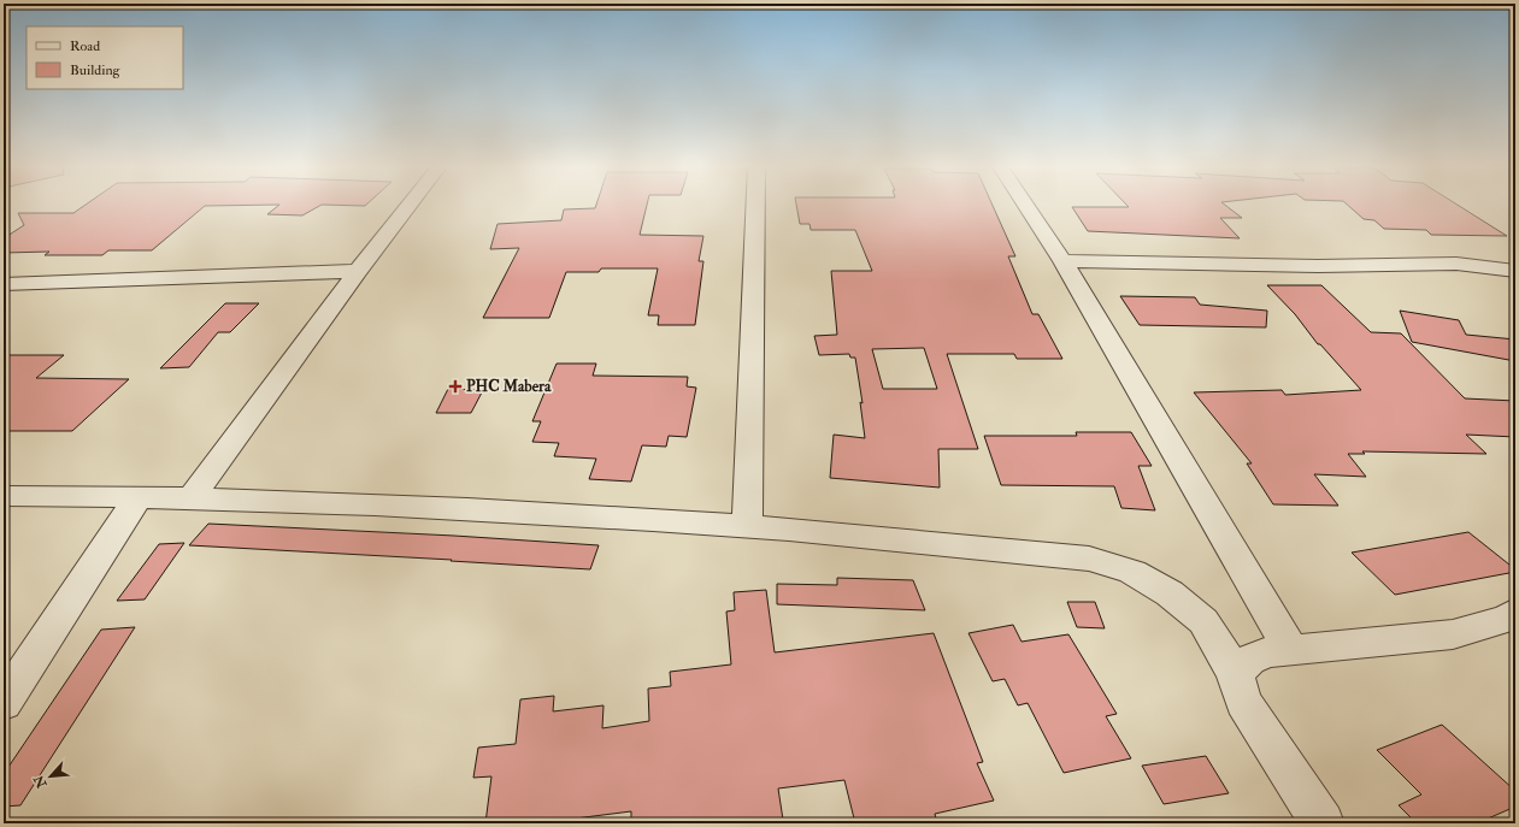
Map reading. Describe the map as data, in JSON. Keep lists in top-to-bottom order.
{
  "places": {
    "health": ["PHC Mabera"]
  },
  "legend": ["Road", "Building"],
  "north": "bottom left"
}
